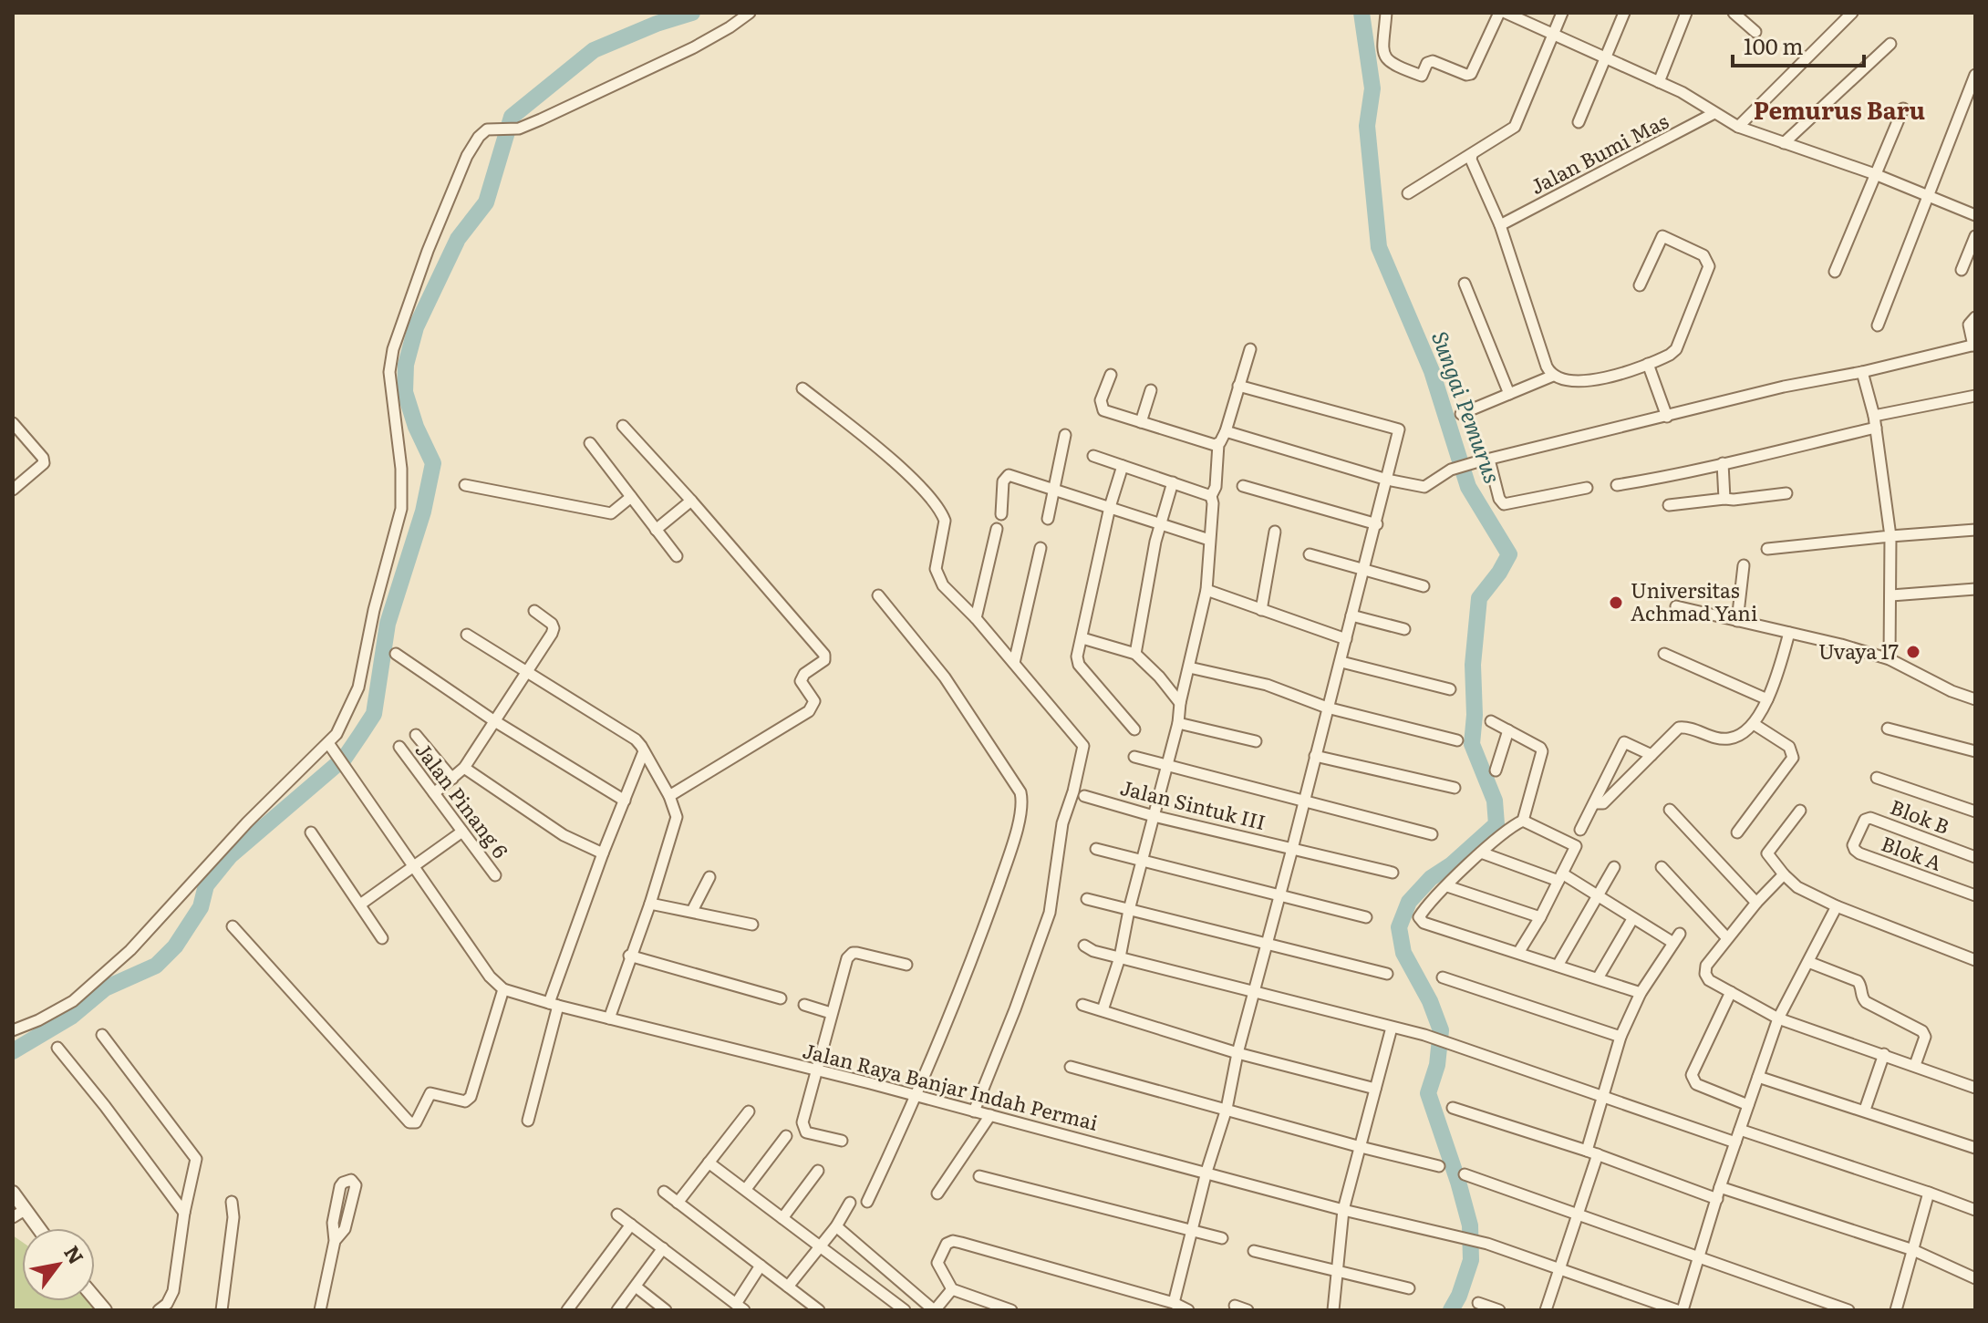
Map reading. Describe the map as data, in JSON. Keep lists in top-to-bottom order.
{
  "streets": {
    "street": [
      "Jalan Bumi Mas",
      "Jalan Pinang 6",
      "Jalan Sintuk III",
      "Blok B",
      "Blok A",
      "Jalan Raya Banjar Indah Permai"
    ]
  },
  "crossings": [
    ["Blok B", "Blok A"]
  ],
  "districts": ["Pemurus Baru"],
  "water": ["Sungai Pemurus"],
  "places": ["Universitas Achmad Yani", "Uvaya 17"],
  "scale_bar": "100 m",
  "north": "top right"
}
